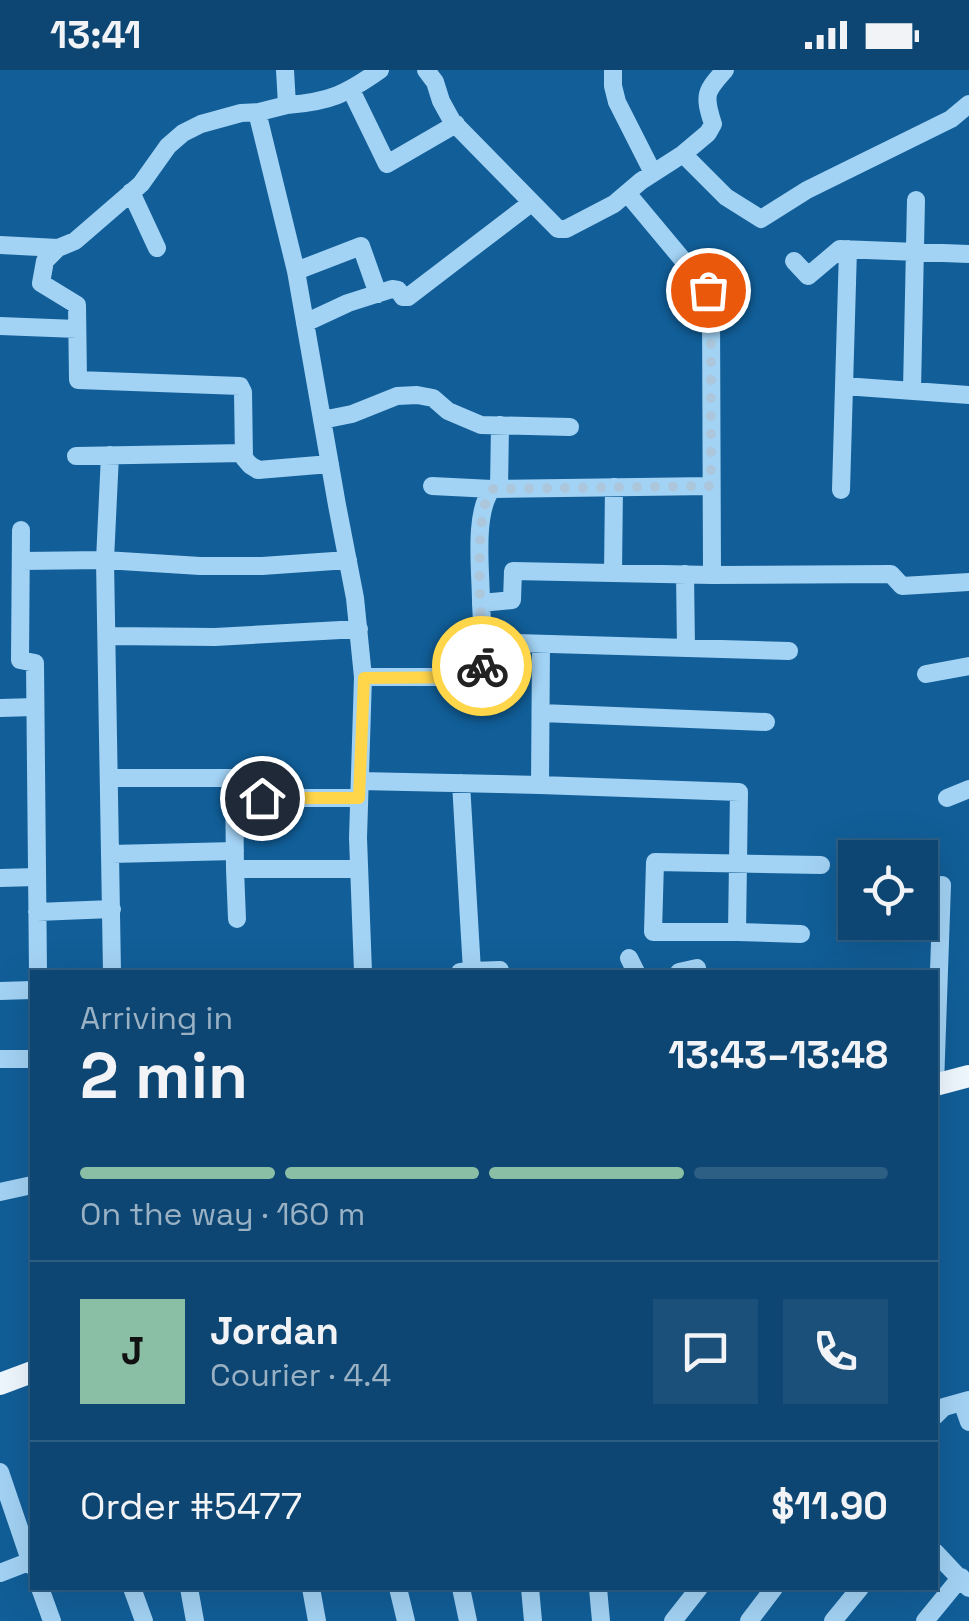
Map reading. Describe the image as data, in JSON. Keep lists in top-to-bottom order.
{
  "page": {
    "status": "13:41",
    "heading": ["2 min", "Arriving in", "13:43–13:48"],
    "panel": [
      "Jordan",
      "Courier · 4.4",
      "Order #5477",
      "$11.90"
    ],
    "bar": "On the way · 160 m",
    "round": "J"
  }
}
